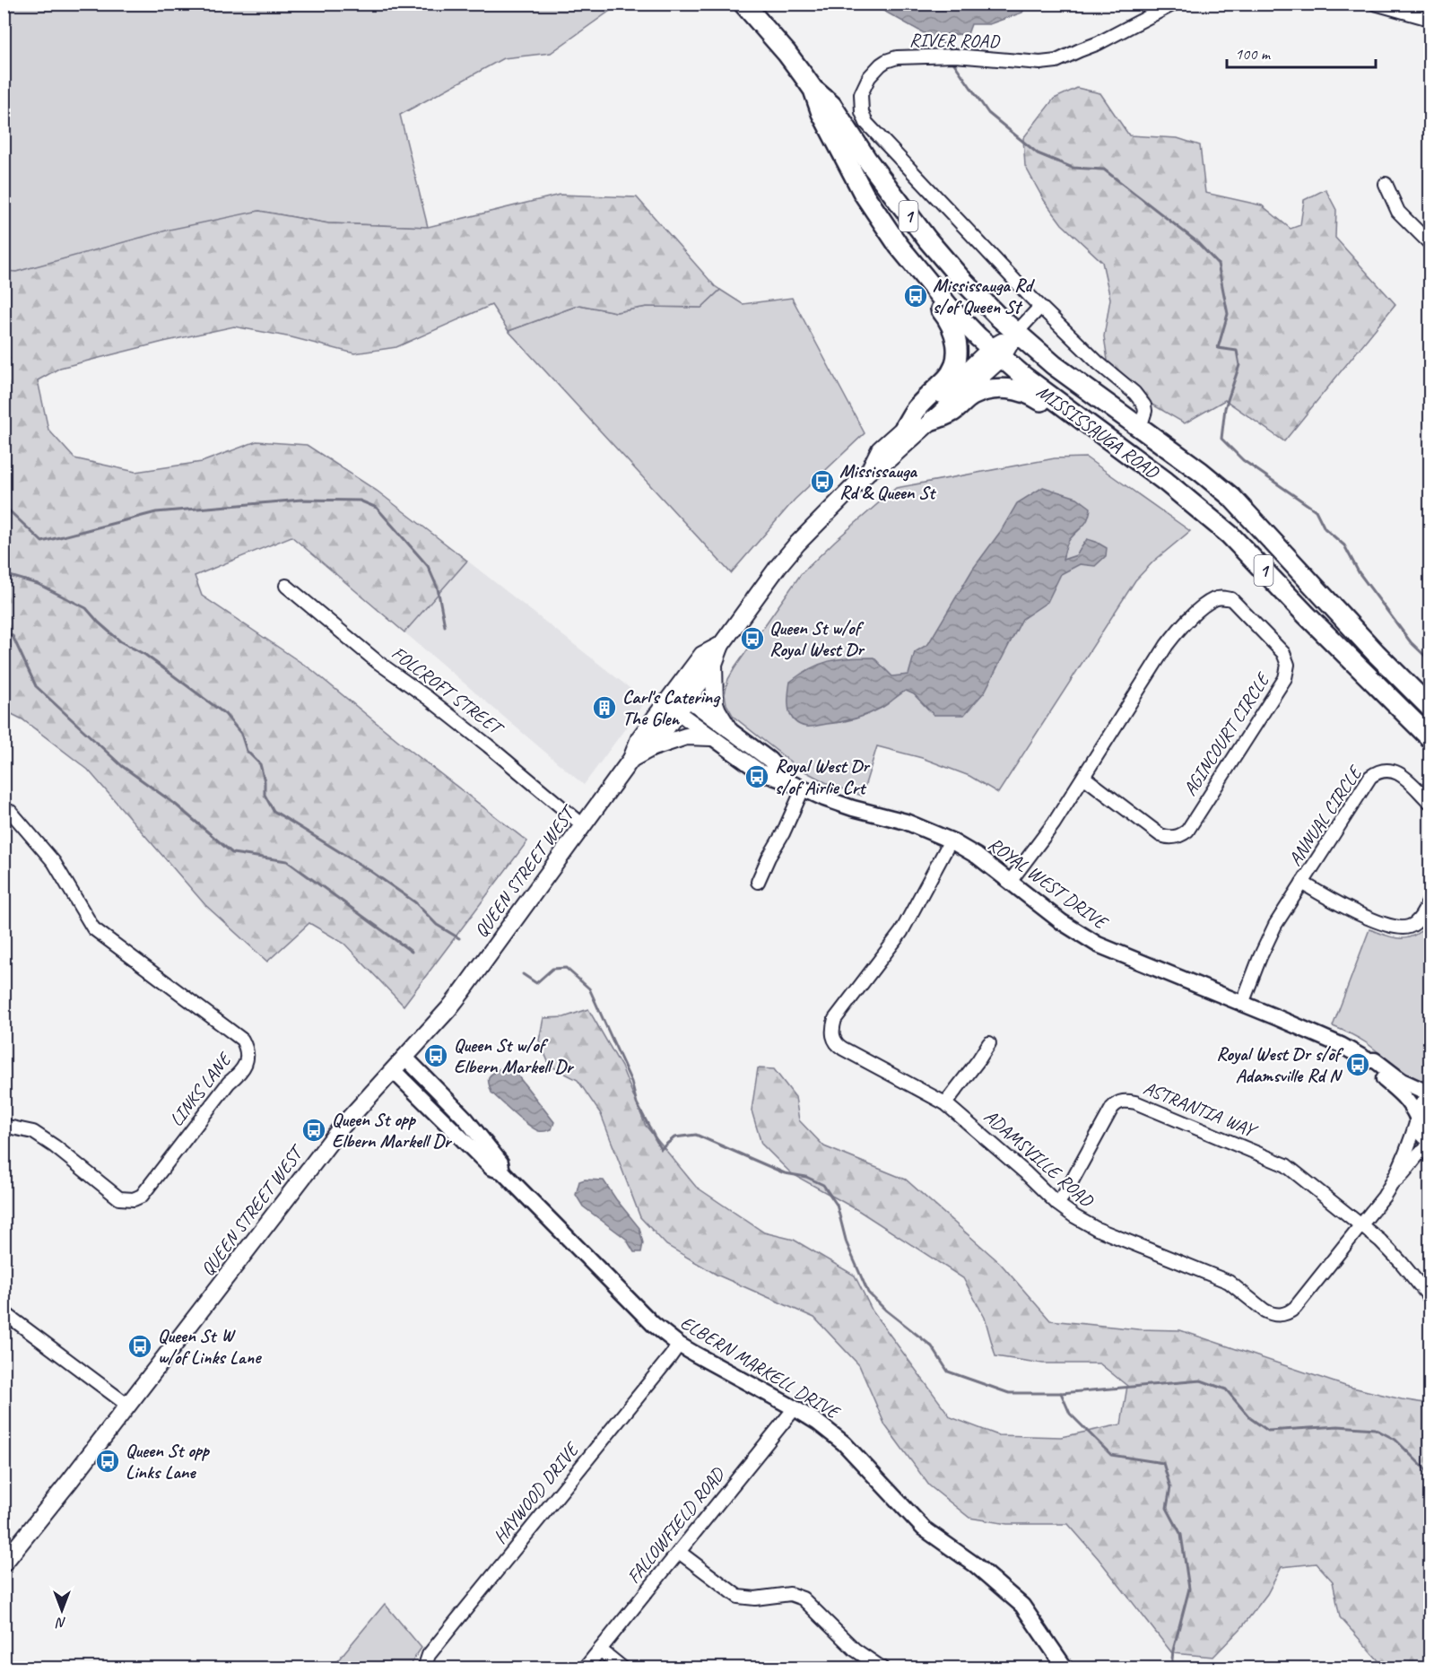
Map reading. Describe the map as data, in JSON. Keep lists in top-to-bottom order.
{
  "streets": {
    "main road": ["1", "MISSISSAUGA ROAD", "QUEEN STREET WEST"],
    "street": [
      "RIVER ROAD",
      "FOLCROFT STREET",
      "AGINCOURT CIRCLE",
      "ANNUAL CIRCLE",
      "ROYAL WEST DRIVE",
      "LINKS LANE",
      "ASTRANTIA WAY",
      "ADAMSVILLE ROAD",
      "ELBERN MARKELL DRIVE",
      "HAYWOOD DRIVE",
      "FALLOWFIELD ROAD"
    ]
  },
  "crossings": [
    ["RIVER ROAD", "MISSISSAUGA ROAD"],
    ["MISSISSAUGA ROAD", "QUEEN STREET WEST"],
    ["FOLCROFT STREET", "QUEEN STREET WEST"],
    ["AGINCOURT CIRCLE", "ROYAL WEST DRIVE"],
    ["ANNUAL CIRCLE", "ROYAL WEST DRIVE"],
    ["QUEEN STREET WEST", "ROYAL WEST DRIVE"],
    ["QUEEN STREET WEST", "ELBERN MARKELL DRIVE"],
    ["ROYAL WEST DRIVE", "ADAMSVILLE ROAD"],
    ["ASTRANTIA WAY", "ADAMSVILLE ROAD"],
    ["ELBERN MARKELL DRIVE", "HAYWOOD DRIVE"],
    ["ELBERN MARKELL DRIVE", "FALLOWFIELD ROAD"]
  ],
  "places": {
    "bus stop": [
      "Mississauga Rd s/of Queen St",
      "Mississauga Rd & Queen St",
      "Queen St w/of Royal West Dr",
      "Royal West Dr s/of Airlie Crt",
      "Queen St w/of Elbern Markell Dr",
      "Royal West Dr s/of Adamsville Rd N",
      "Queen St opp Elbern Markell Dr",
      "Queen St W w/of Links Lane",
      "Queen St opp Links Lane"
    ],
    "building": ["Carl's Catering The Glen"]
  },
  "scale_bar": "100 m",
  "north": "bottom"
}
